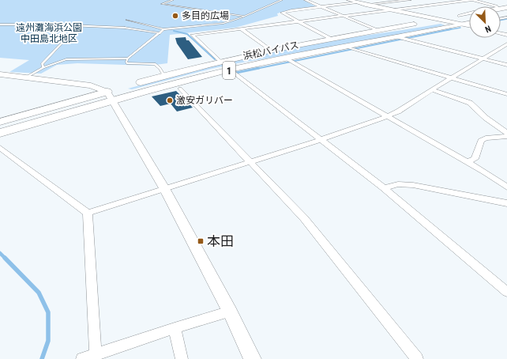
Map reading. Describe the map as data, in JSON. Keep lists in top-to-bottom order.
{
  "streets": {
    "highway": ["浜松バイパス", "1"]
  },
  "parks": ["遠州灘海浜公園 中田島北地区"],
  "places": {
    "other": ["多目的広場", "激安ガリバー"],
    "transit": ["本田"]
  },
  "north": "bottom right"
}
